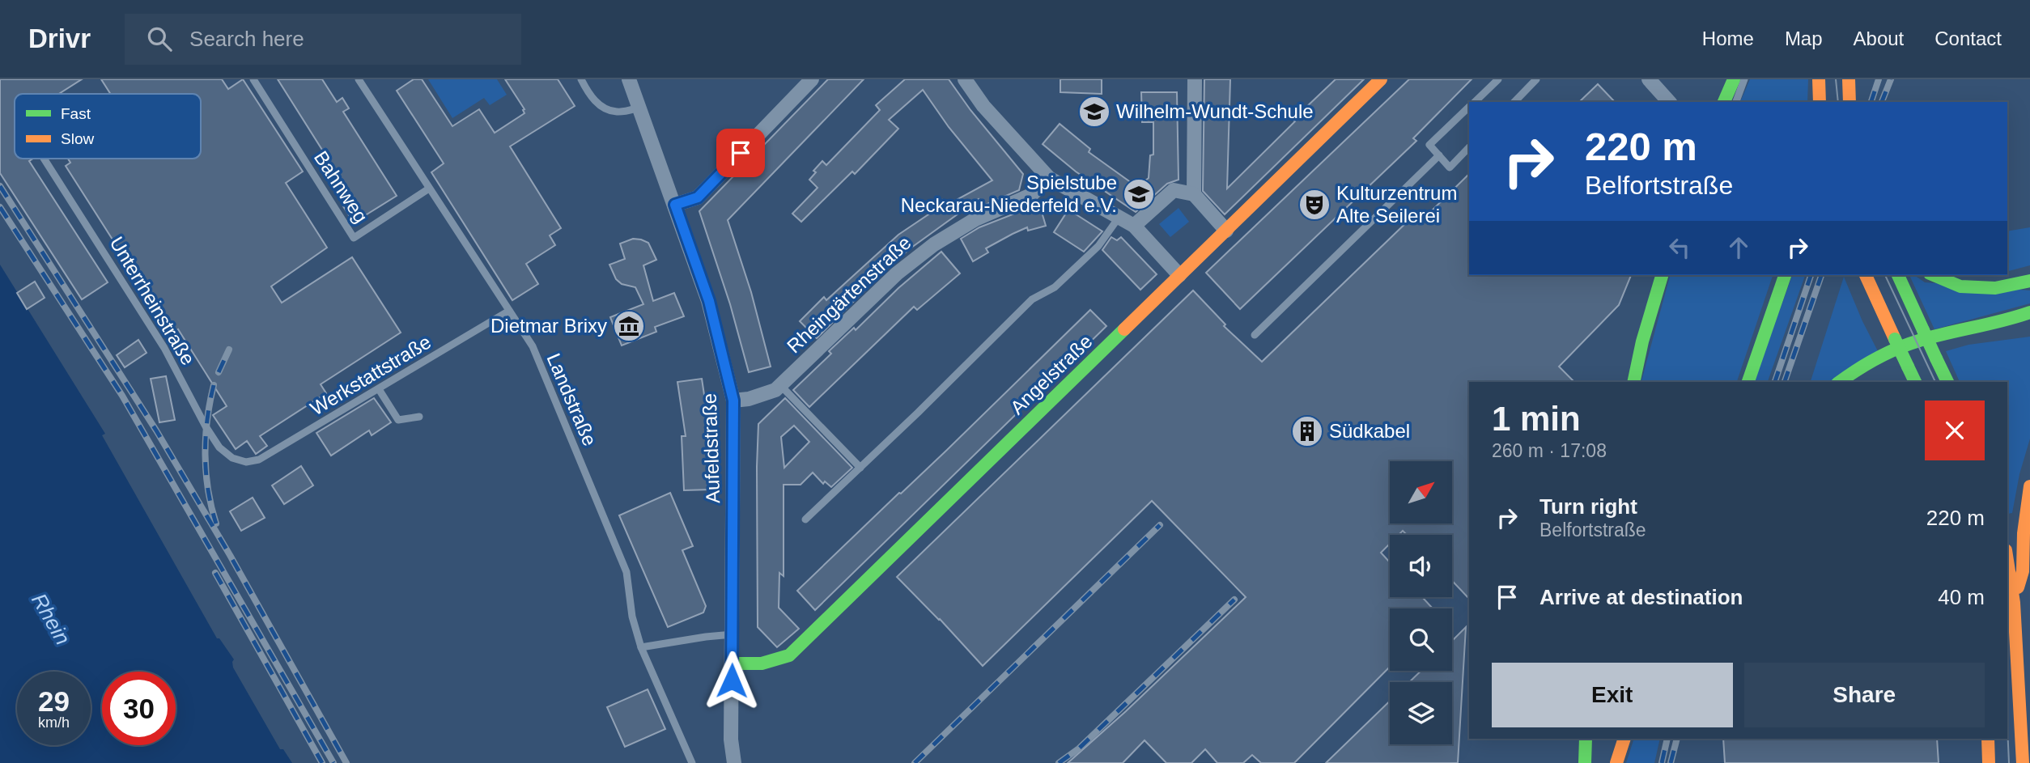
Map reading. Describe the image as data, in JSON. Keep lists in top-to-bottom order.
{
  "streets": {
    "street": ["Rheingärtenstraße", "Angelstraße", "Aufeldstraße"],
    "lane": [
      "Bahnweg",
      "Unterrheinstraße",
      "Werkstattstraße",
      "Landstraße"
    ]
  },
  "crossings": [
    ["Bahnweg", "Landstraße"],
    ["Rheingärtenstraße", "Aufeldstraße"],
    ["Unterrheinstraße", "Werkstattstraße"],
    ["Angelstraße", "Aufeldstraße"],
    ["Werkstattstraße", "Landstraße"]
  ],
  "water": ["Rhein"],
  "places": {
    "school or university": ["Wilhelm-Wundt-Schule", "Spielstube Neckarau-Niederfeld e.V."],
    "theatre": ["Kulturzentrum Alte Seilerei"],
    "museum": ["Dietmar Brixy"],
    "building": ["Südkabel"]
  },
  "legend": ["Fast", "Slow"],
  "north": "top right",
  "page": {
    "header": "Drivr",
    "search": "Search here",
    "nav": [
      "Home",
      "Map",
      "About",
      "Contact"
    ],
    "turn": ["220 m", "Belfortstraße"],
    "heading": ["1 min", "260 m · 17:08"],
    "list": [
      {
        "name": "Turn right",
        "note": "Belfortstraße",
        "value": "220 m"
      },
      {
        "name": "Arrive at destination",
        "value": "40 m"
      }
    ],
    "buttons": ["Exit", "Share"],
    "speed": "29 km/h",
    "limit": "30"
  }
}
